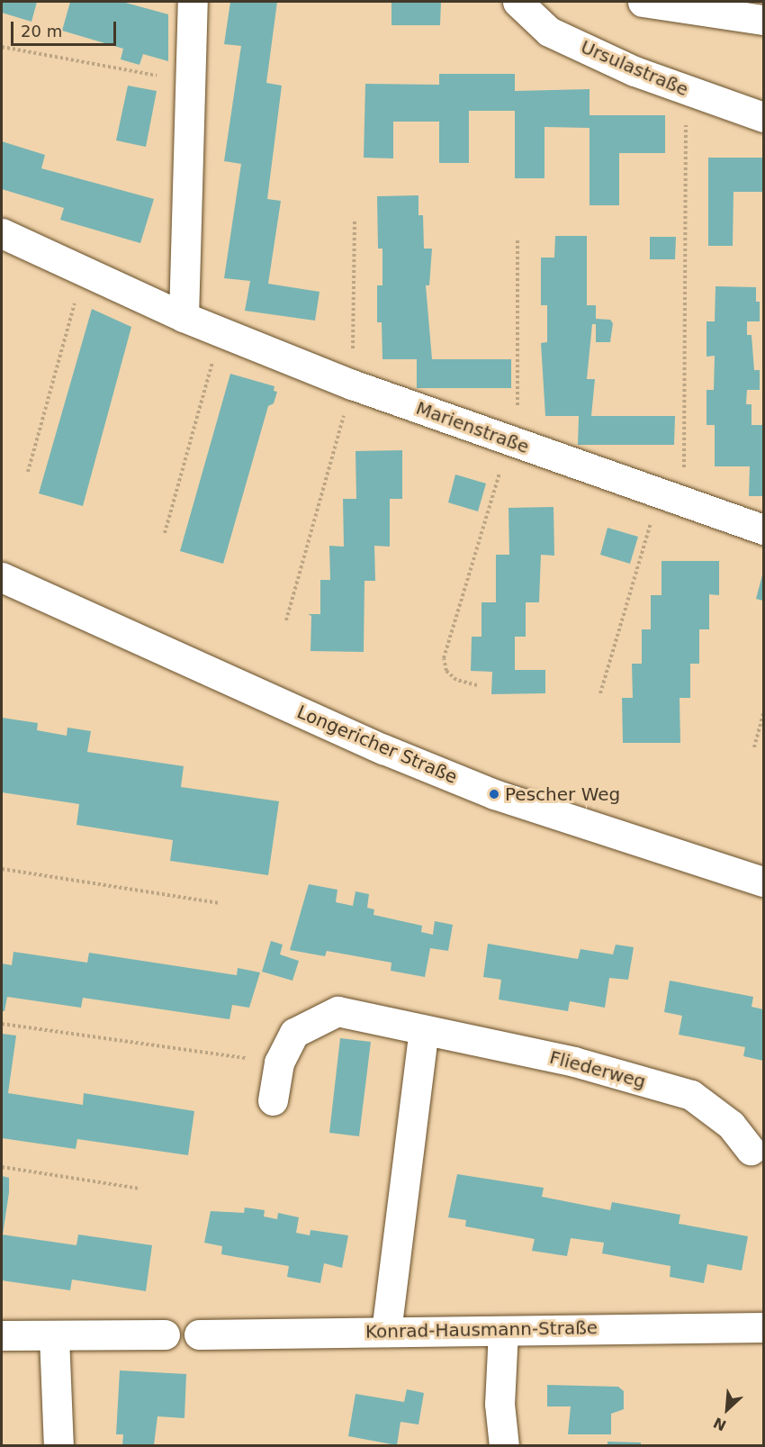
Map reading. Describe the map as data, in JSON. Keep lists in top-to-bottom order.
{
  "streets": {
    "street": [
      "Ursulastraße",
      "Marienstraße",
      "Longericher Straße",
      "Fliederweg",
      "Konrad-Hausmann-Straße"
    ]
  },
  "places": ["Pescher Weg"],
  "scale_bar": "20 m",
  "north": "bottom left"
}
